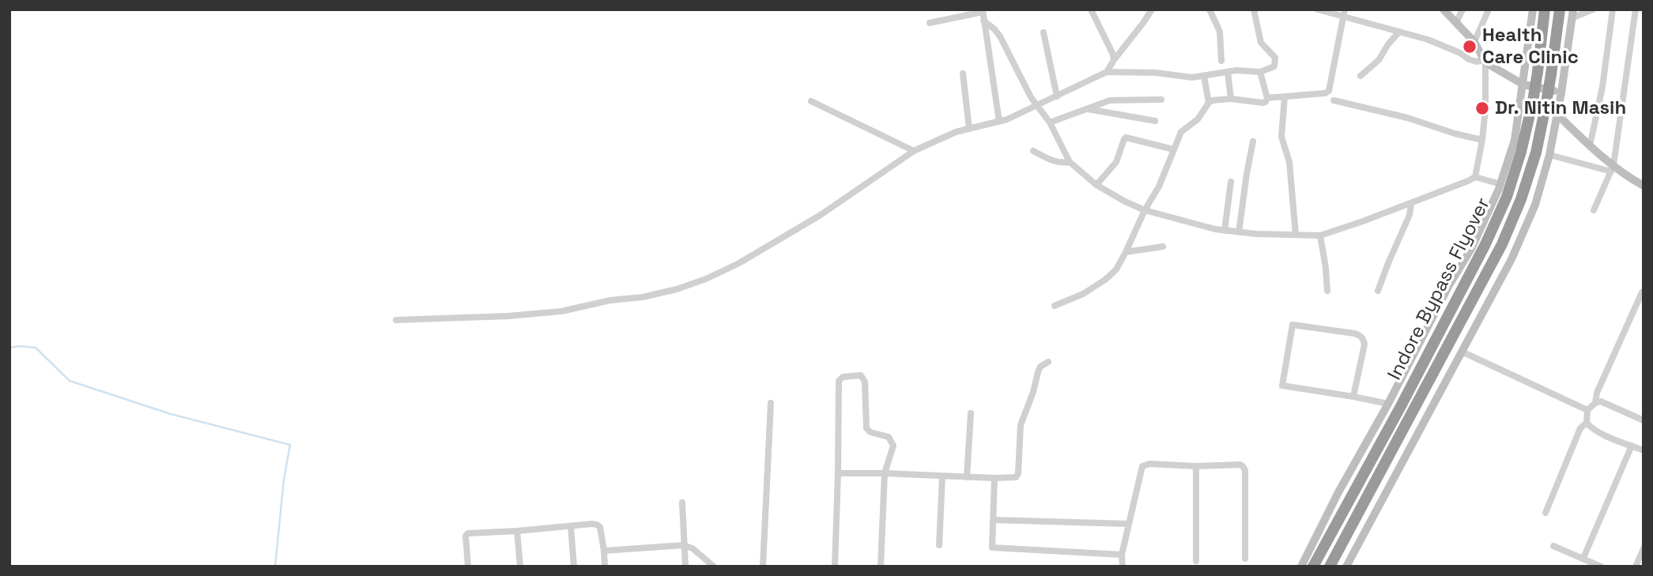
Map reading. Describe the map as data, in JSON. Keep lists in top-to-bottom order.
{
  "streets": {
    "highway": ["Indore Bypass Flyover"]
  },
  "places": ["Health Care Clinic", "Dr. Nitin Masih"]
}
